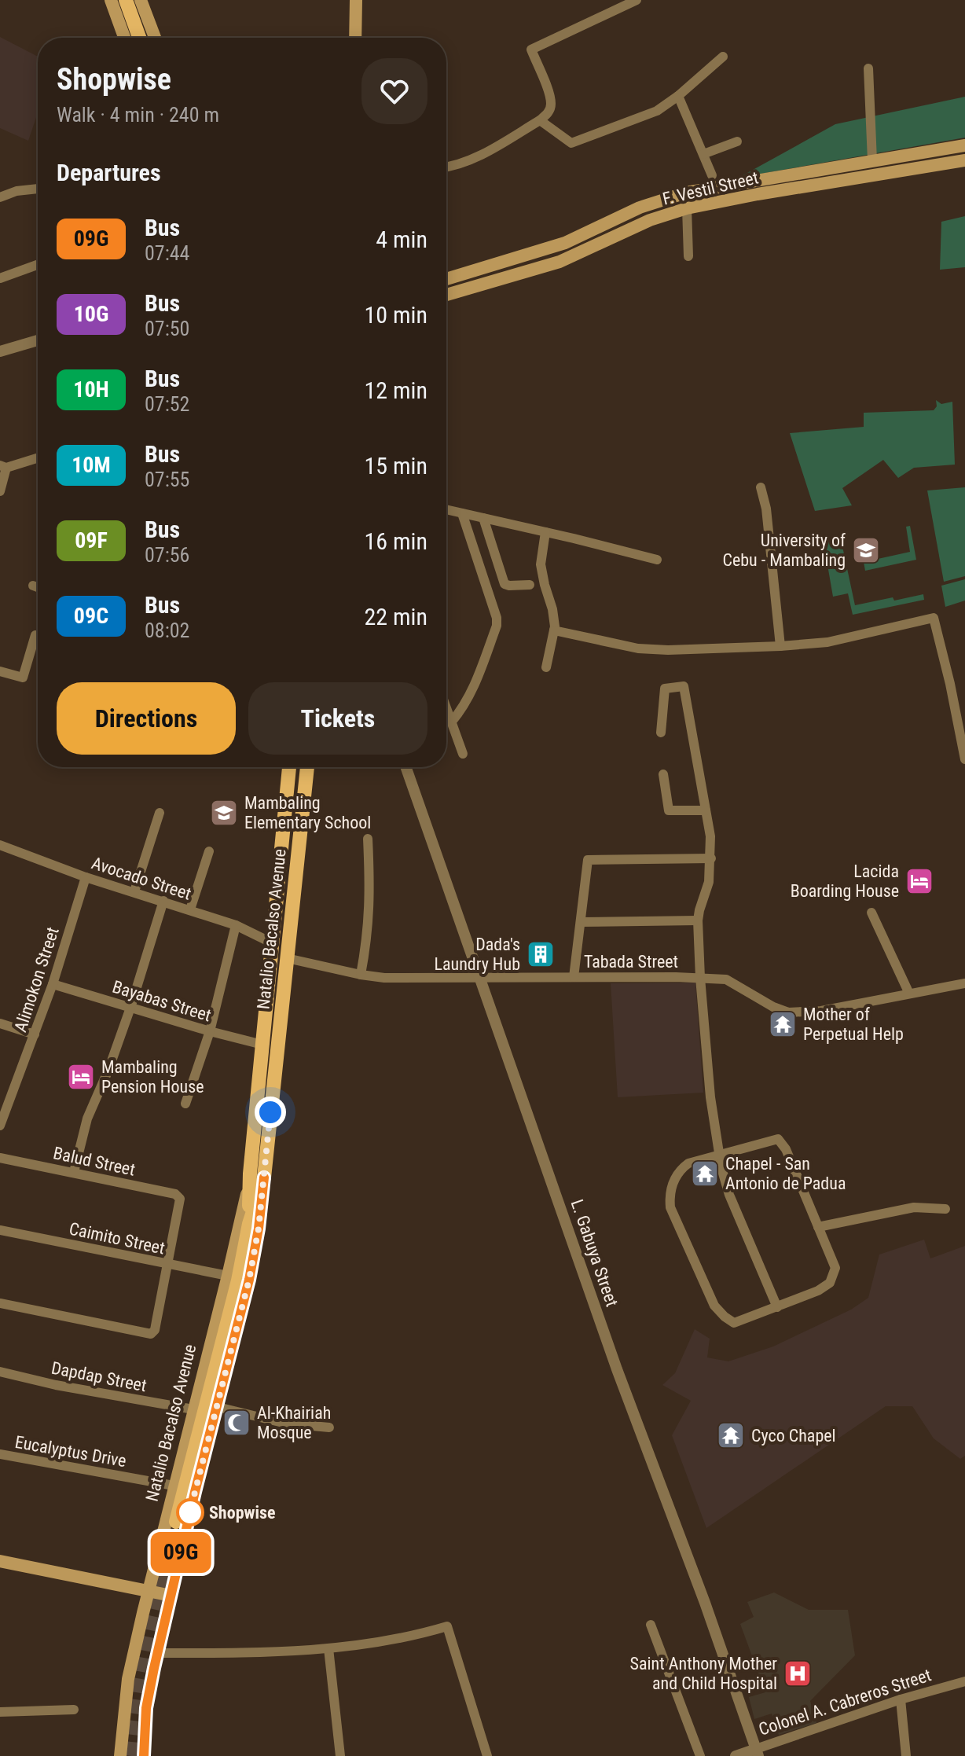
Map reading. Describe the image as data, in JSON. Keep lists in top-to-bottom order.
{
  "streets": {
    "main road": ["F. Vestil Street", "Natalio Bacalso Avenue"],
    "street": [
      "Avocado Street",
      "Tabada Street",
      "Alimokon Street",
      "Bayabas Street",
      "Balud Street",
      "Caimito Street",
      "L. Gabuya Street",
      "Dapdap Street",
      "Eucalyptus Drive",
      "Colonel A. Cabreros Street"
    ]
  },
  "crossings": [
    ["Avocado Street", "Natalio Bacalso Avenue"],
    ["Avocado Street", "Alimokon Street"],
    ["Natalio Bacalso Avenue", "Tabada Street"],
    ["Natalio Bacalso Avenue", "Bayabas Street"],
    ["Natalio Bacalso Avenue", "Caimito Street"],
    ["Natalio Bacalso Avenue", "Dapdap Street"],
    ["Natalio Bacalso Avenue", "Eucalyptus Drive"],
    ["Tabada Street", "L. Gabuya Street"],
    ["Alimokon Street", "Bayabas Street"],
    ["Balud Street", "Caimito Street"],
    ["L. Gabuya Street", "Colonel A. Cabreros Street"]
  ],
  "places": {
    "school or university": ["University of Cebu - Mambaling", "Mambaling Elementary School"],
    "hotel": ["Lacida Boarding House", "Mambaling Pension House"],
    "building": ["Dada's Laundry Hub"],
    "temple": ["Mother of Perpetual Help", "Chapel - San Antonio de Padua", "Cyco Chapel"],
    "mosque": ["Al-Khairiah Mosque"],
    "other": ["Shopwise"],
    "hospital": ["Saint Anthony Mother and Child Hospital"]
  },
  "lines": ["bus line 09G"],
  "page": {
    "on_map": "09G",
    "heading": [
      ["Shopwise", "Walk · 4 min · 240 m"],
      "Departures"
    ],
    "list": [
      {
        "mark": "09G",
        "name": "Bus",
        "note": "07:44",
        "value": "4 min"
      },
      {
        "mark": "10G",
        "name": "Bus",
        "note": "07:50",
        "value": "10 min"
      },
      {
        "mark": "10H",
        "name": "Bus",
        "note": "07:52",
        "value": "12 min"
      },
      {
        "mark": "10M",
        "name": "Bus",
        "note": "07:55",
        "value": "15 min"
      },
      {
        "mark": "09F",
        "name": "Bus",
        "note": "07:56",
        "value": "16 min"
      },
      {
        "mark": "09C",
        "name": "Bus",
        "note": "08:02",
        "value": "22 min"
      }
    ],
    "buttons": ["Directions", "Tickets"]
  }
}
